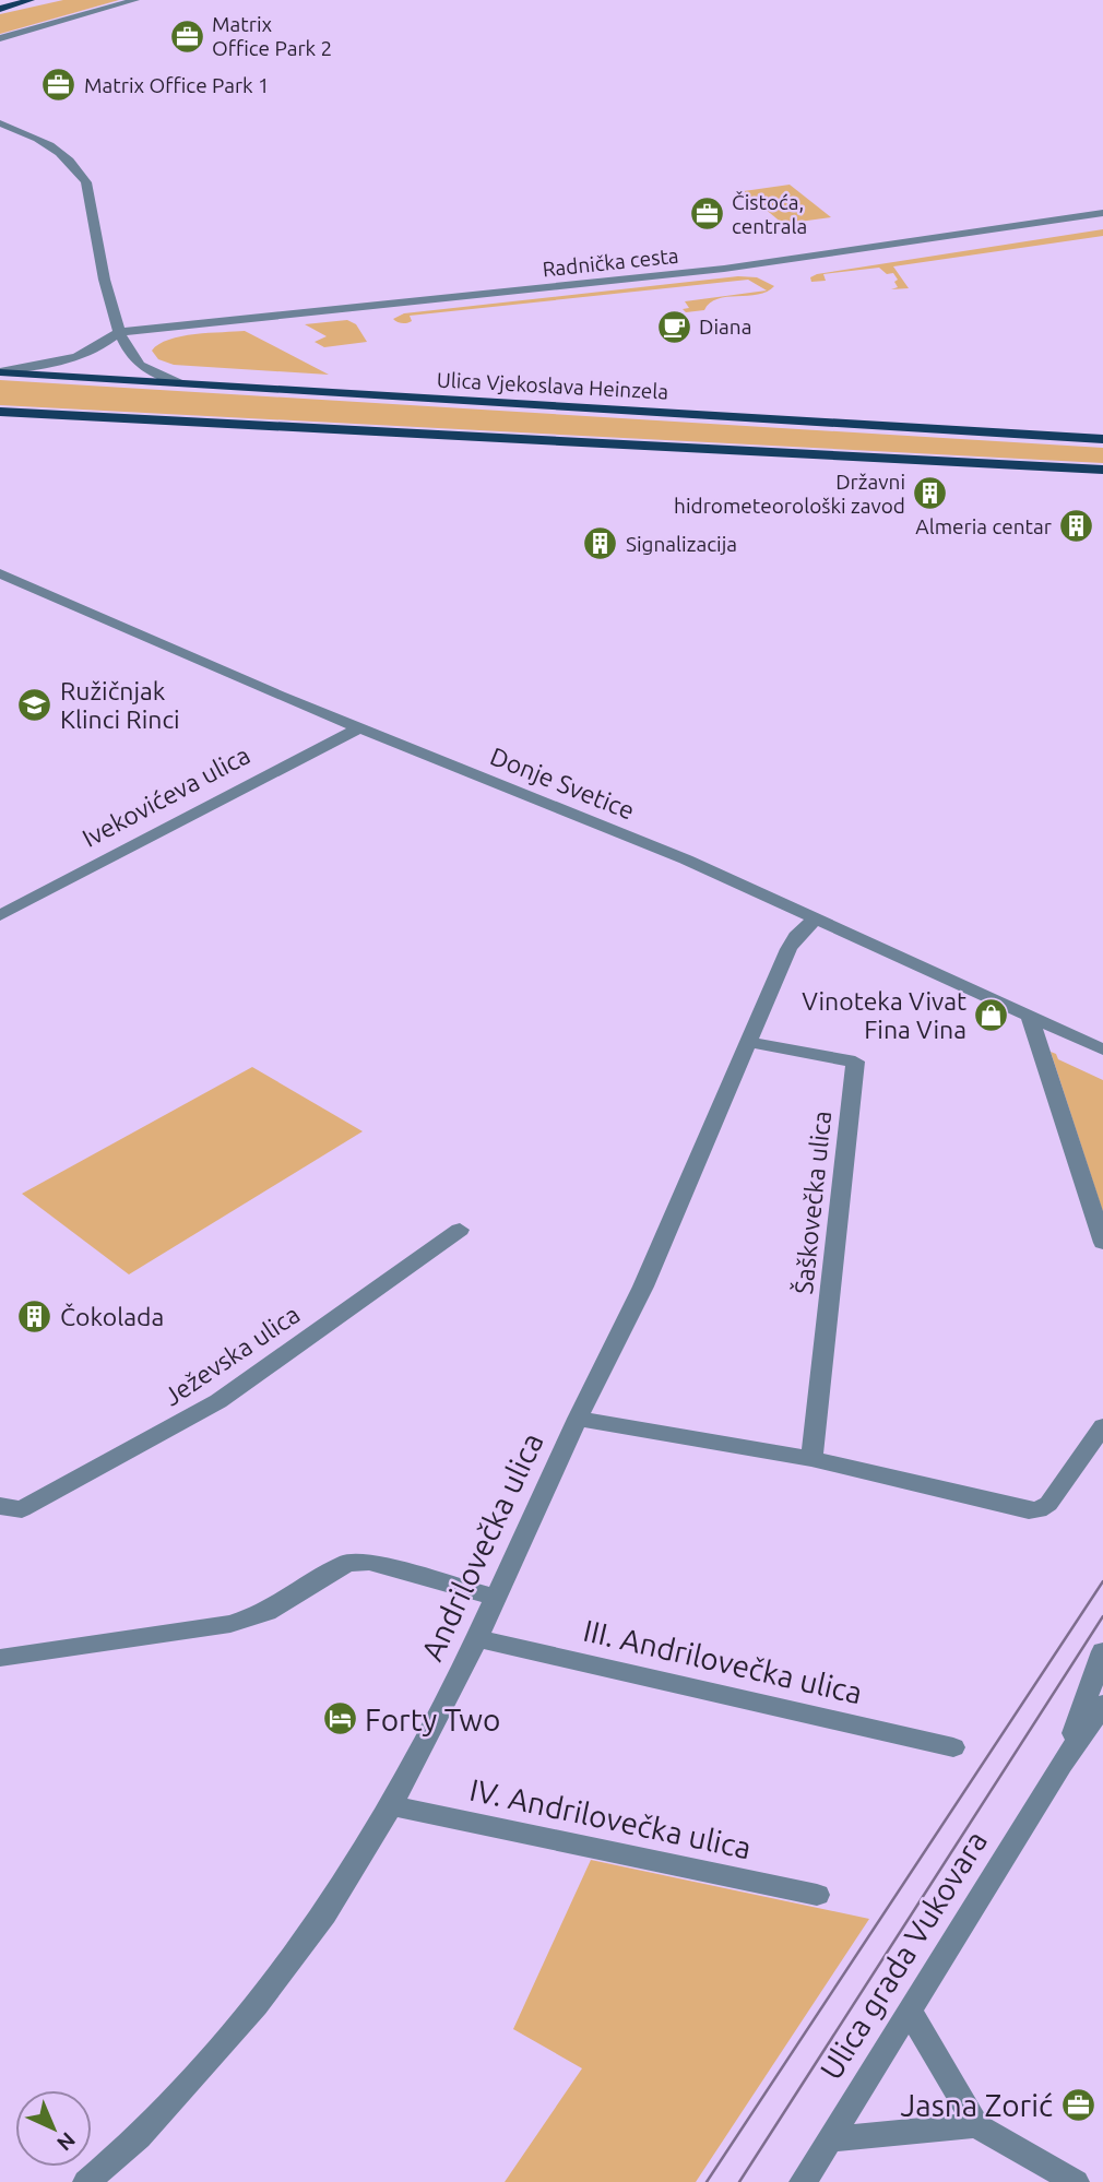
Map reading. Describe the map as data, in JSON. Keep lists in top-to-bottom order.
{
  "streets": {
    "main road": ["Ulica Vjekoslava Heinzela"],
    "street": [
      "Radnička cesta",
      "Donje Svetice",
      "Ivekovićeva ulica",
      "Šaškovečka ulica",
      "Ježevska ulica",
      "Andrilovečka ulica",
      "III. Andrilovečka ulica",
      "IV. Andrilovečka ulica",
      "Ulica grada Vukovara"
    ]
  },
  "crossings": [
    ["Donje Svetice", "Ivekovićeva ulica"],
    ["Donje Svetice", "Andrilovečka ulica"],
    ["Šaškovečka ulica", "Andrilovečka ulica"],
    ["Andrilovečka ulica", "III. Andrilovečka ulica"],
    ["Andrilovečka ulica", "IV. Andrilovečka ulica"]
  ],
  "places": {
    "office": [
      "Matrix Office Park 2",
      "Matrix Office Park 1",
      "Čistoća, centrala",
      "Jasna Zorić"
    ],
    "cafe": ["Diana"],
    "building": [
      "Državni hidrometeorološki zavod",
      "Almeria centar",
      "Signalizacija",
      "Čokolada"
    ],
    "school or university": ["Ružičnjak Klinci Rinci"],
    "shop": ["Vinoteka Vivat Fina Vina"],
    "hotel": ["Forty Two"]
  },
  "north": "bottom right"
}
